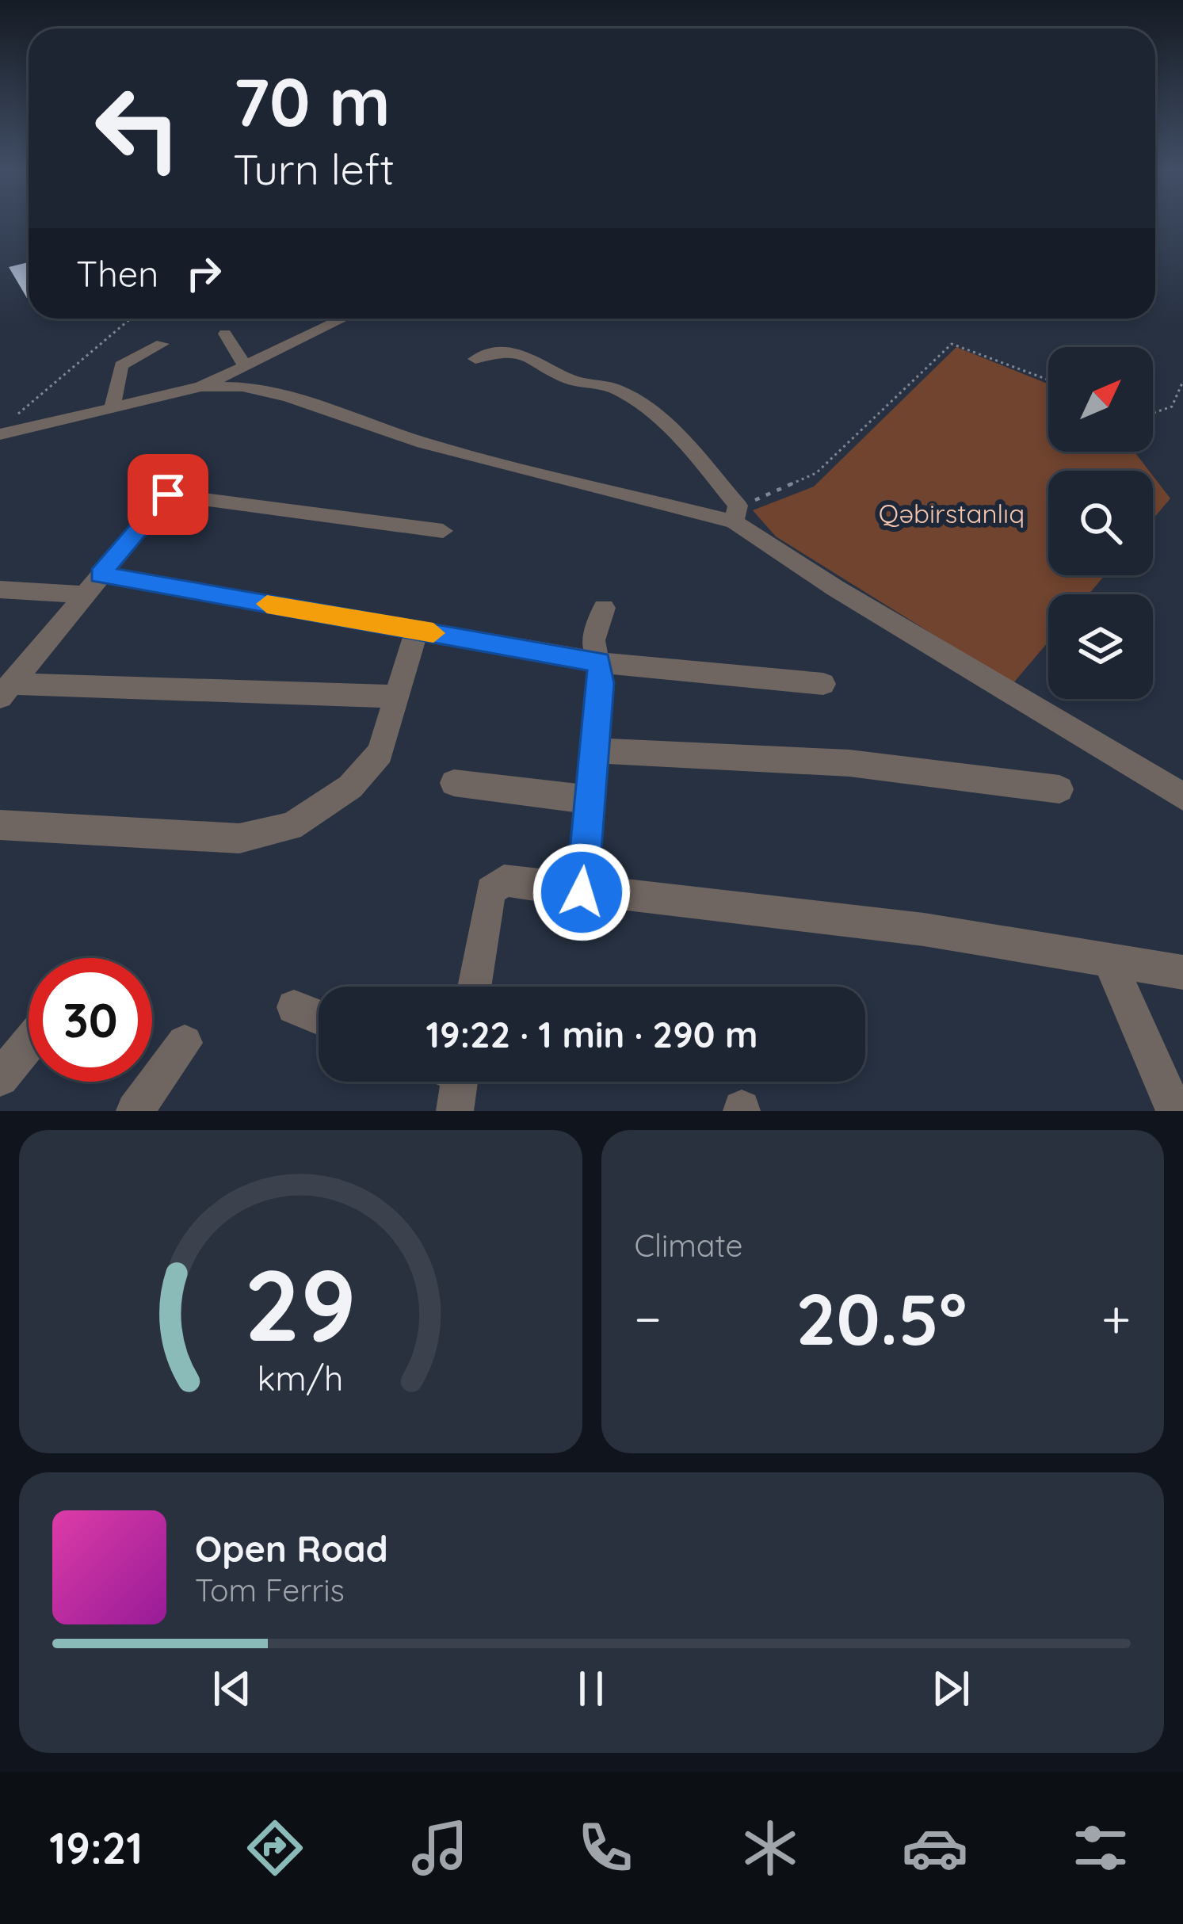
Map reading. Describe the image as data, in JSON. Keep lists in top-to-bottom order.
{
  "parks": ["Qəbirstanlıq"],
  "north": "top right",
  "page": {
    "turn": ["70 m", "Turn left"],
    "then": "Then",
    "limit": "30",
    "trip": "19:22 · 1 min · 290 m",
    "tile": "Climate",
    "heat": ["−", "20.5°", "+"],
    "song": ["Open Road", "Tom Ferris"],
    "tabs": "19:21",
    "gauge": ["29", "km/h"]
  }
}
